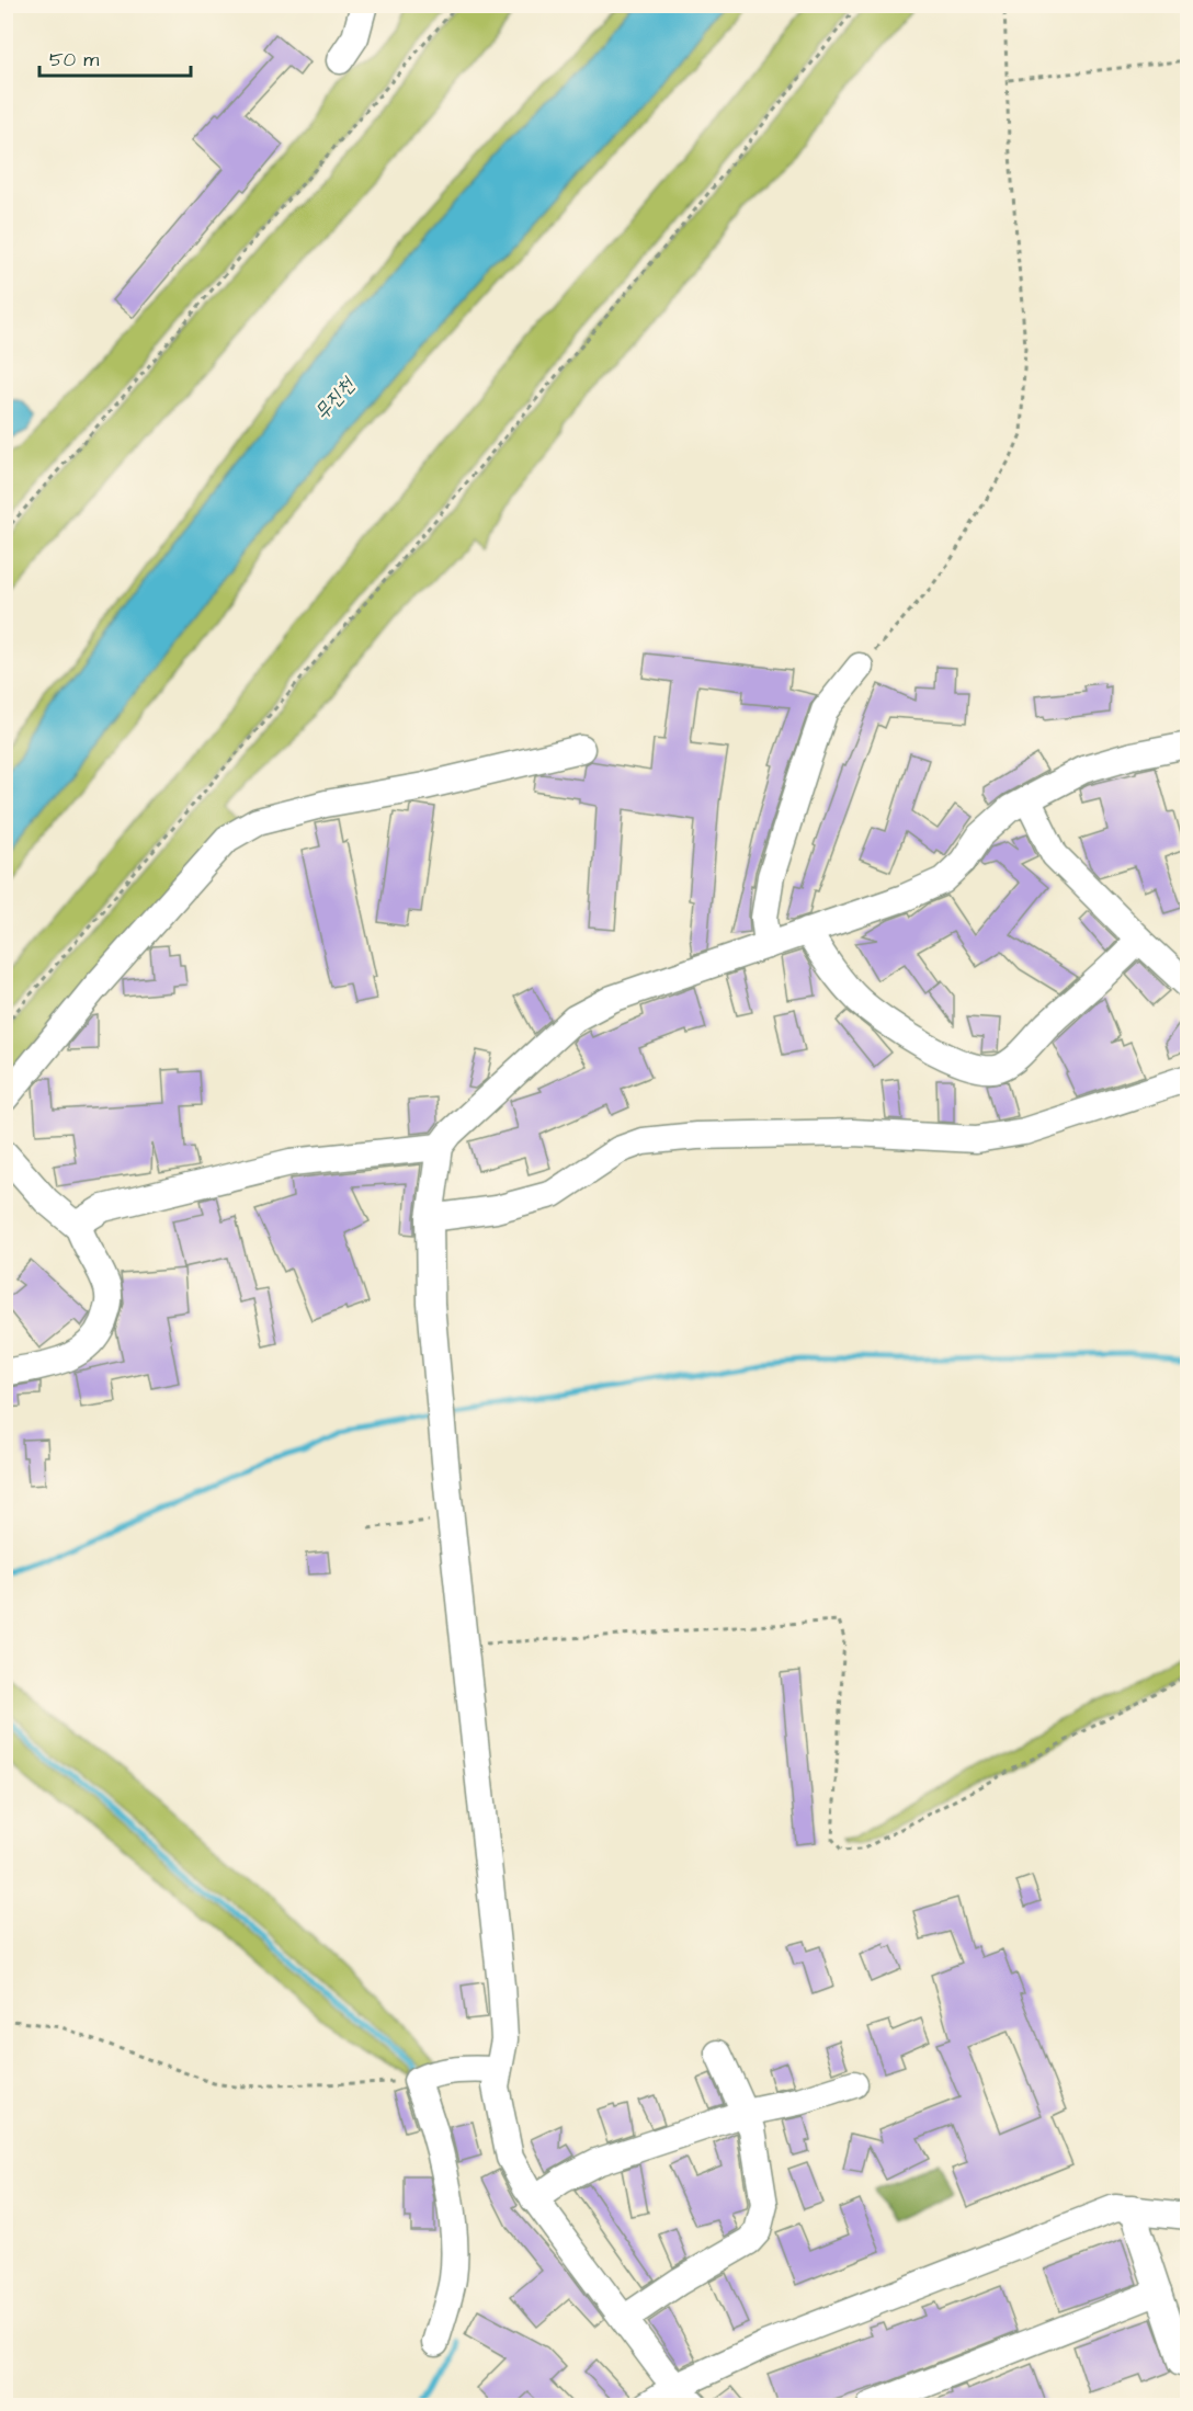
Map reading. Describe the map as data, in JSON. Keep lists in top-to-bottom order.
{
  "water": ["무진천"],
  "scale_bar": "50 m"
}
